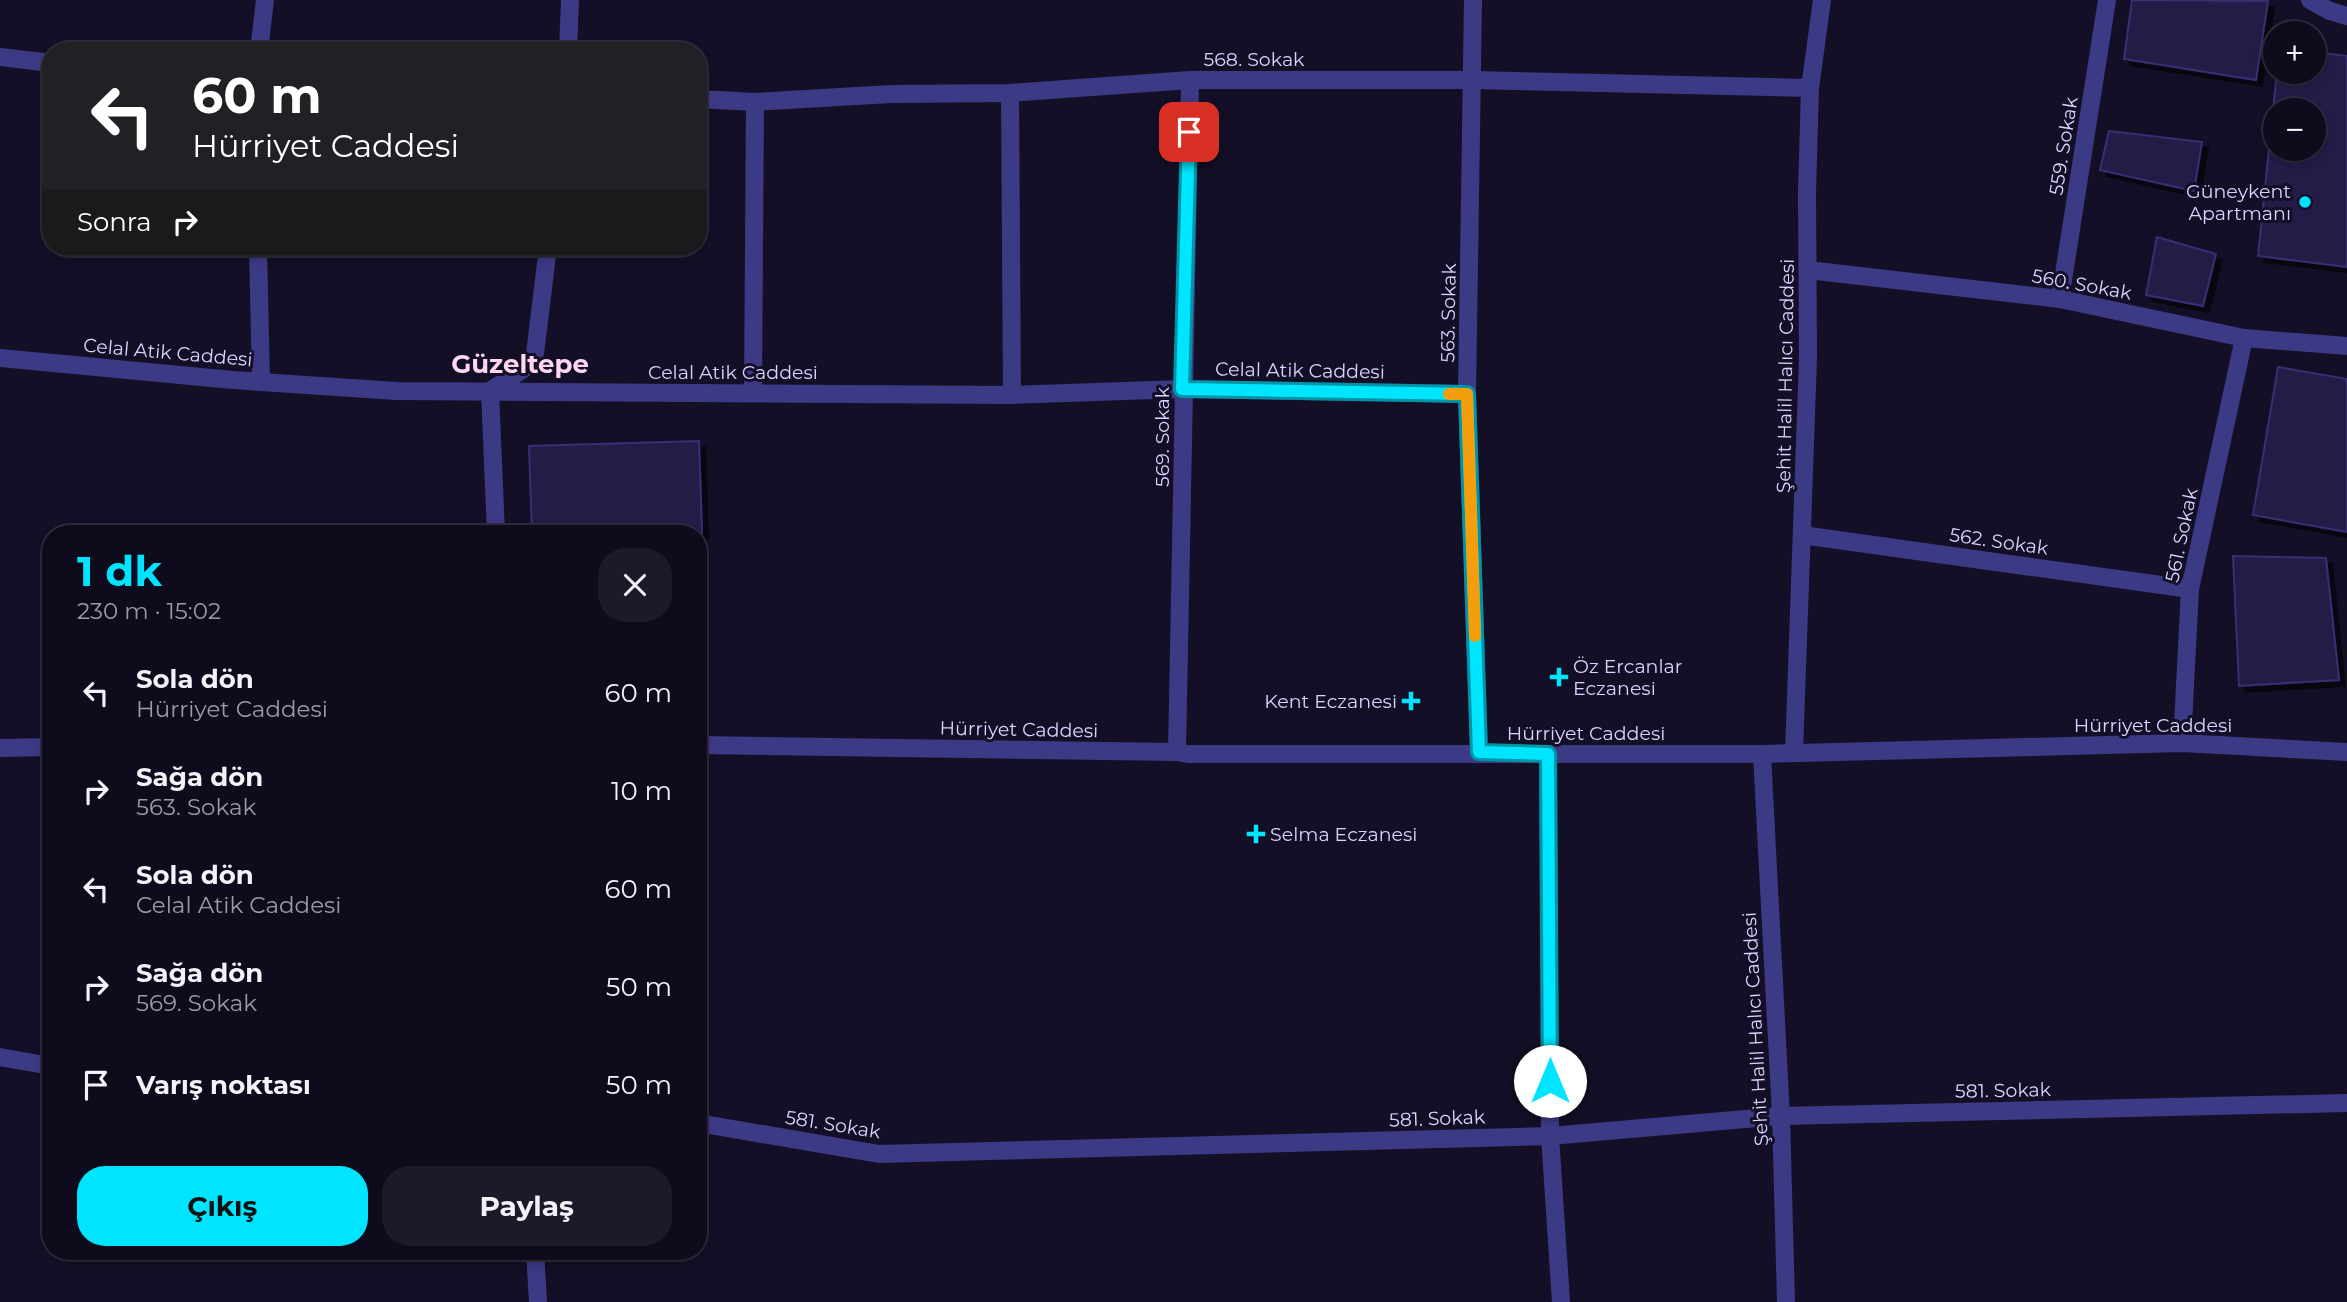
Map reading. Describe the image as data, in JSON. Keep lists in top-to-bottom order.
{
  "streets": {
    "street": [
      "568. Sokak",
      "559. Sokak",
      "560. Sokak",
      "563. Sokak",
      "Celal Atik Caddesi",
      "Şehit Halil Halıcı Caddesi",
      "569. Sokak",
      "561. Sokak",
      "562. Sokak",
      "Hürriyet Caddesi",
      "581. Sokak"
    ]
  },
  "crossings": [
    ["568. Sokak", "563. Sokak"],
    ["568. Sokak", "Şehit Halil Halıcı Caddesi"],
    ["568. Sokak", "569. Sokak"],
    ["559. Sokak", "560. Sokak"],
    ["560. Sokak", "Şehit Halil Halıcı Caddesi"],
    ["560. Sokak", "561. Sokak"],
    ["563. Sokak", "Celal Atik Caddesi"],
    ["563. Sokak", "Hürriyet Caddesi"],
    ["Celal Atik Caddesi", "569. Sokak"],
    ["Şehit Halil Halıcı Caddesi", "562. Sokak"],
    ["Şehit Halil Halıcı Caddesi", "Hürriyet Caddesi"],
    ["Şehit Halil Halıcı Caddesi", "581. Sokak"],
    ["569. Sokak", "Hürriyet Caddesi"],
    ["561. Sokak", "562. Sokak"],
    ["561. Sokak", "Hürriyet Caddesi"]
  ],
  "districts": ["Güzeltepe"],
  "places": {
    "other": ["Güneykent Apartmanı"],
    "health": ["Öz Ercanlar Eczanesi", "Kent Eczanesi", "Selma Eczanesi"]
  },
  "page": {
    "map_buttons": ["+", "−"],
    "turn": ["60 m", "Hürriyet Caddesi"],
    "then": "Sonra",
    "heading": ["1 dk", "230 m · 15:02"],
    "list": [
      {
        "name": "Sola dön",
        "note": "Hürriyet Caddesi",
        "value": "60 m"
      },
      {
        "name": "Sağa dön",
        "note": "563. Sokak",
        "value": "10 m"
      },
      {
        "name": "Sola dön",
        "note": "Celal Atik Caddesi",
        "value": "60 m"
      },
      {
        "name": "Sağa dön",
        "note": "569. Sokak",
        "value": "50 m"
      },
      {
        "name": "Varış noktası",
        "value": "50 m"
      }
    ],
    "buttons": ["Çıkış", "Paylaş"]
  }
}
